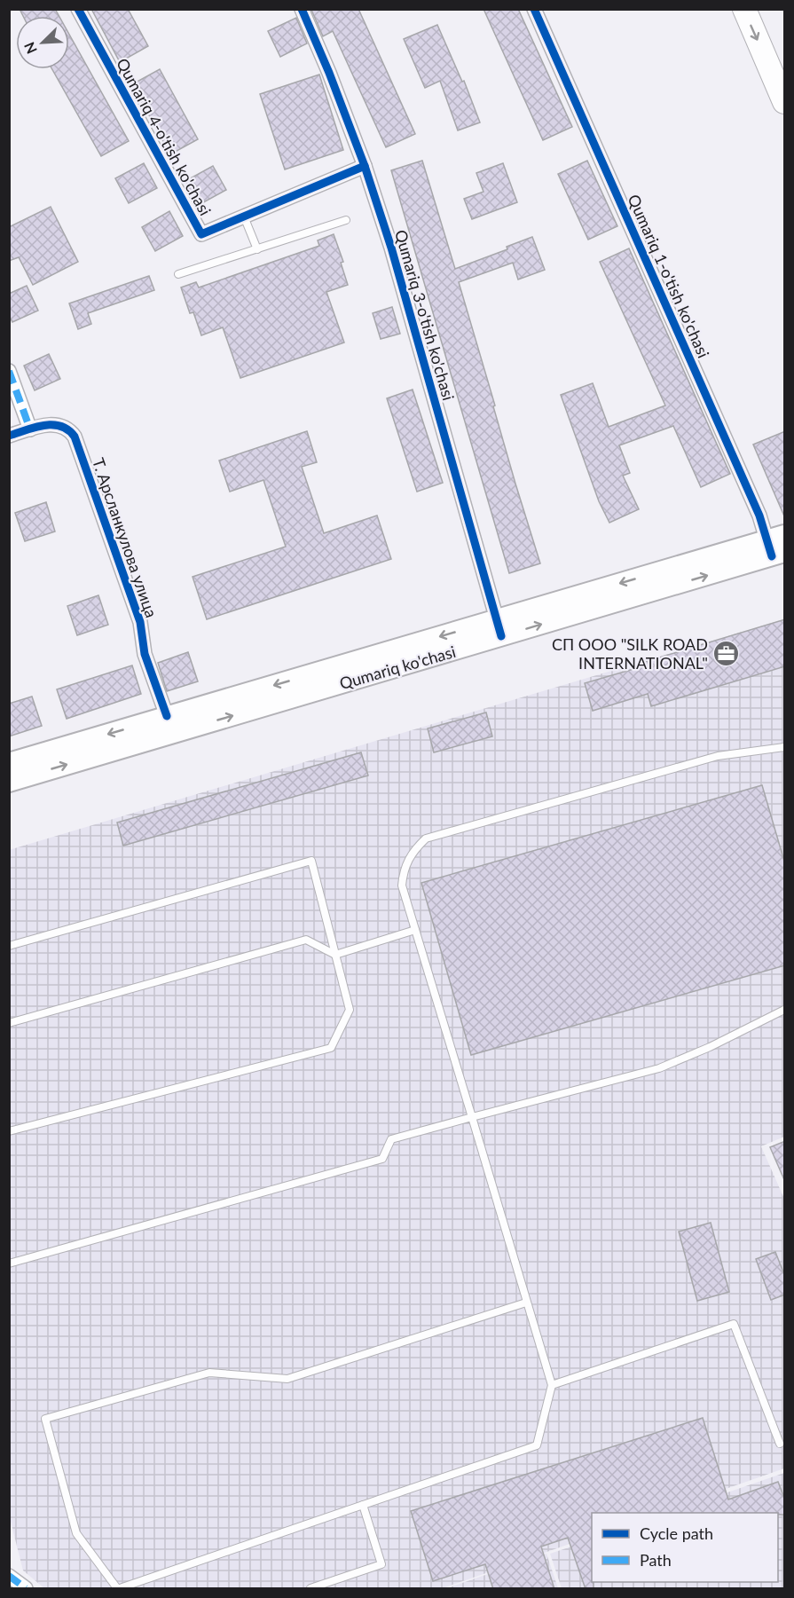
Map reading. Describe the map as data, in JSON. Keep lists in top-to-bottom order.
{
  "streets": {
    "main road": ["Qumariq ko'chasi"],
    "street": [
      "Qumariq 4-o'tish ko'chasi",
      "Qumariq 1-o'tish ko'chasi",
      "Qumariq 3-o'tish ko'chasi",
      "Т. Арсланкулова улица"
    ]
  },
  "crossings": [
    ["Qumariq 4-o'tish ko'chasi", "Qumariq 3-o'tish ko'chasi"],
    ["Qumariq 1-o'tish ko'chasi", "Qumariq ko'chasi"],
    ["Qumariq 3-o'tish ko'chasi", "Qumariq ko'chasi"],
    ["Т. Арсланкулова улица", "Qumariq ko'chasi"]
  ],
  "places": {
    "office": ["СП ООО \"SILK ROAD INTERNATIONAL\""]
  },
  "legend": ["Cycle path", "Path"],
  "north": "bottom left"
}
